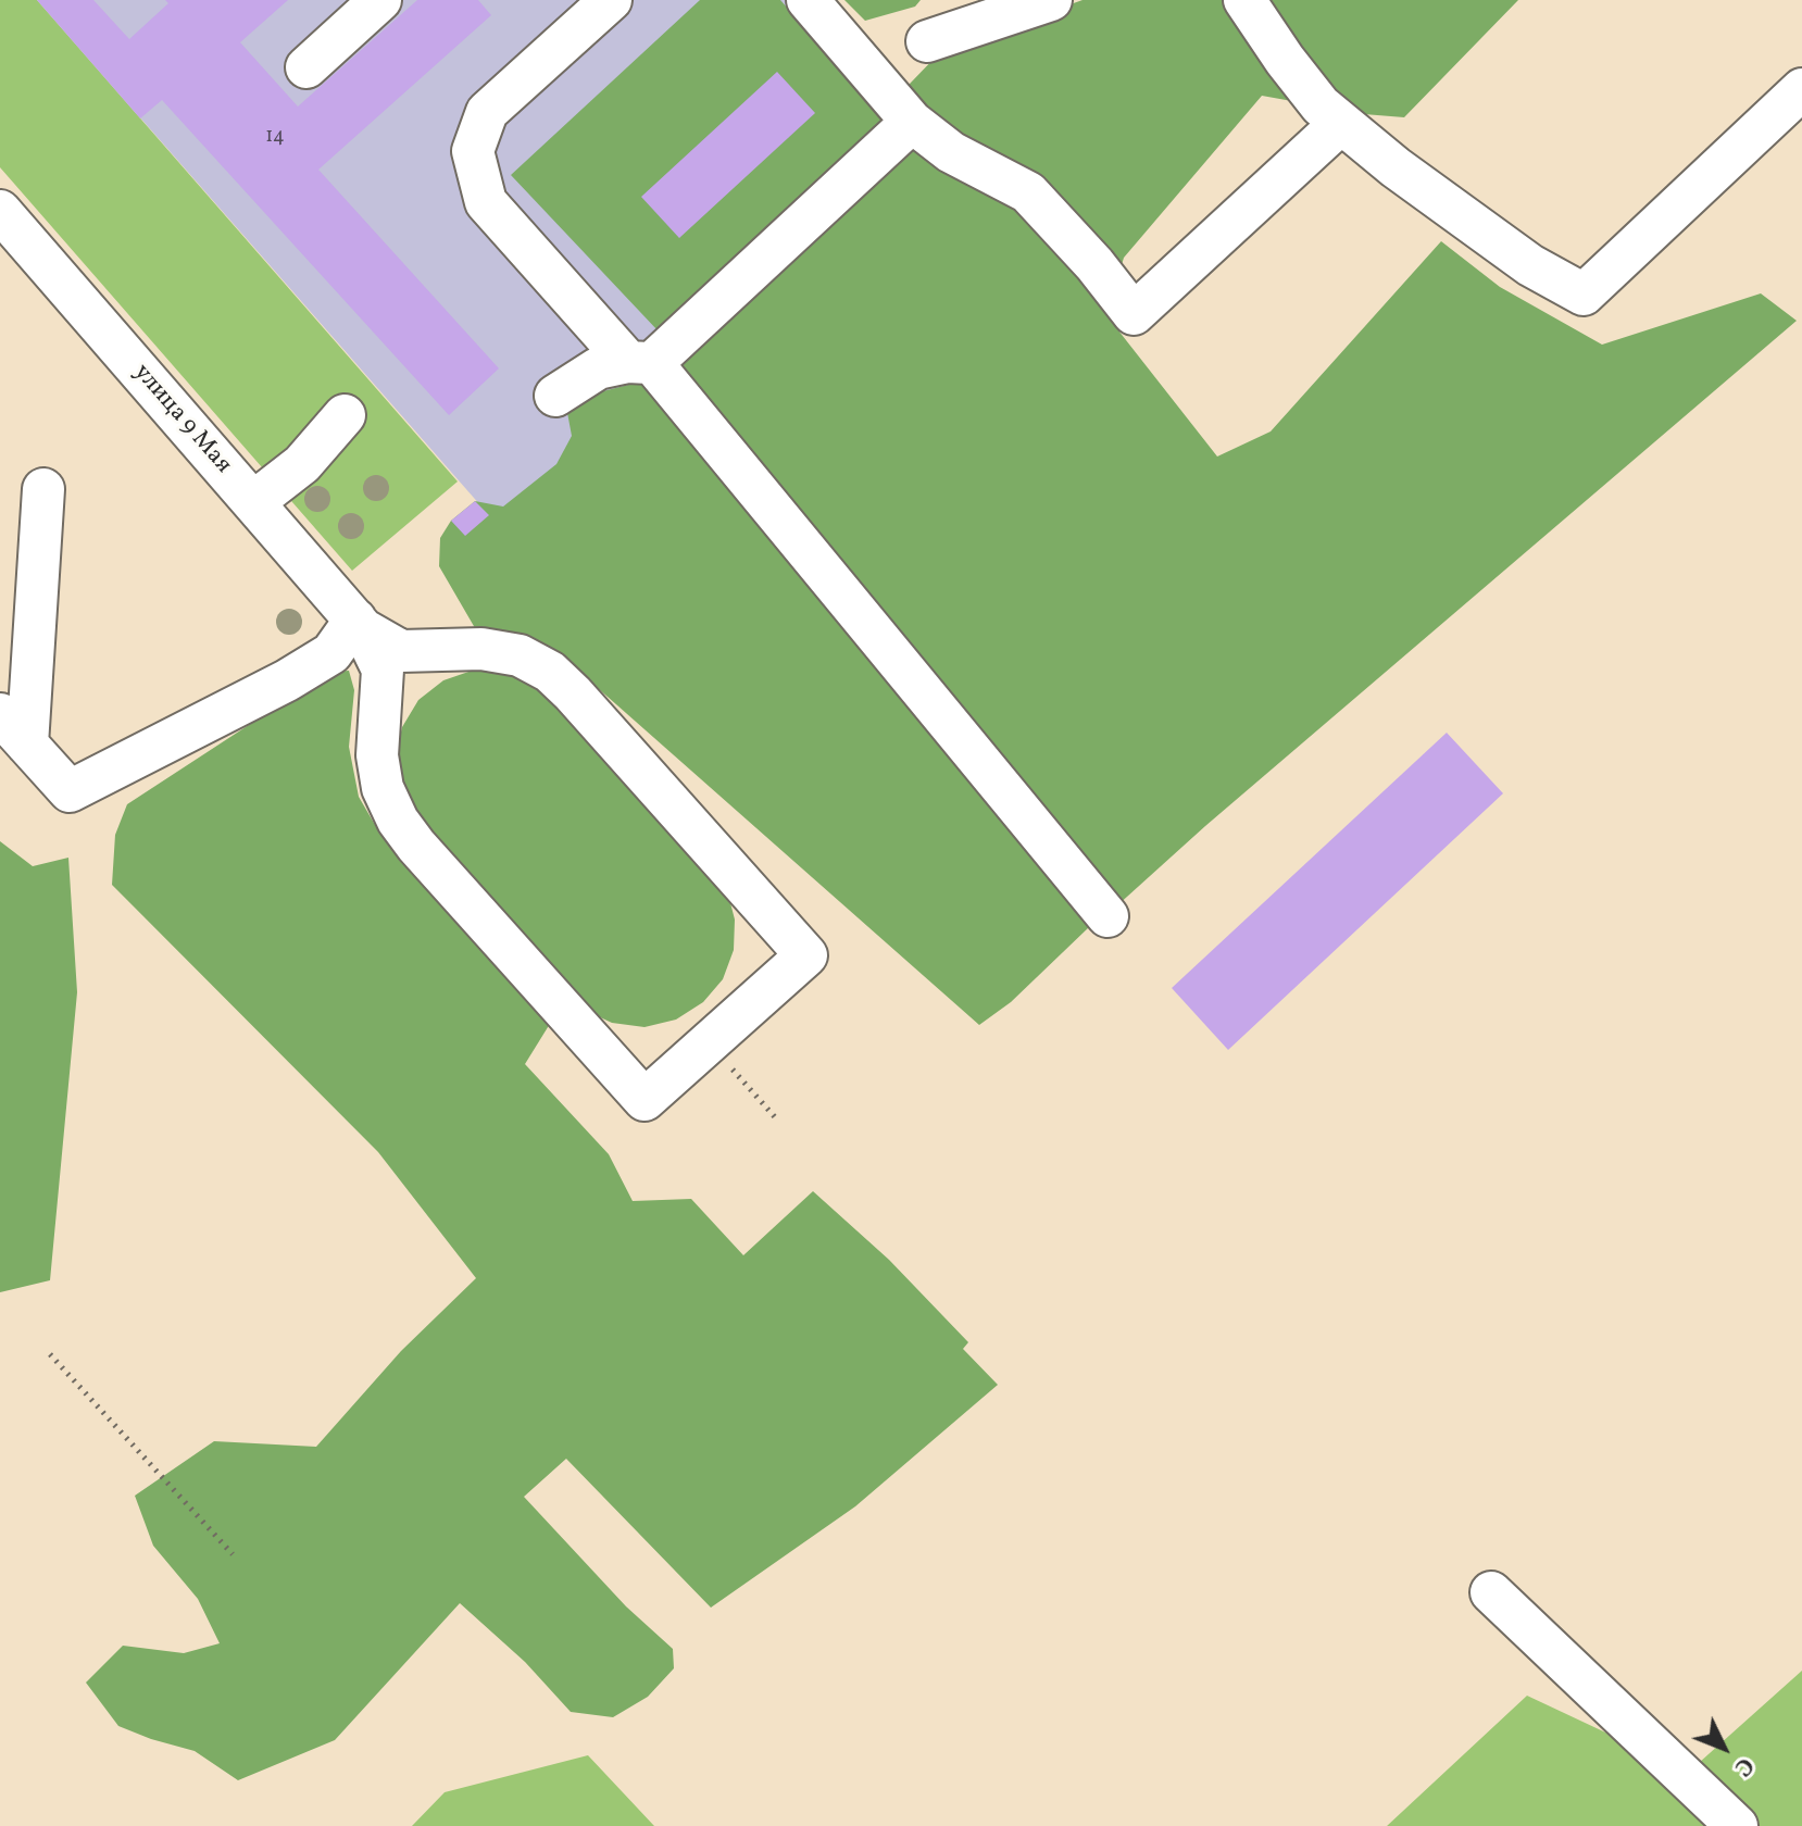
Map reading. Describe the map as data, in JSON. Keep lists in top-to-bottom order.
{
  "streets": {
    "street": ["улица 9 Мая"]
  },
  "house_numbers": ["14"],
  "north": "bottom right"
}
